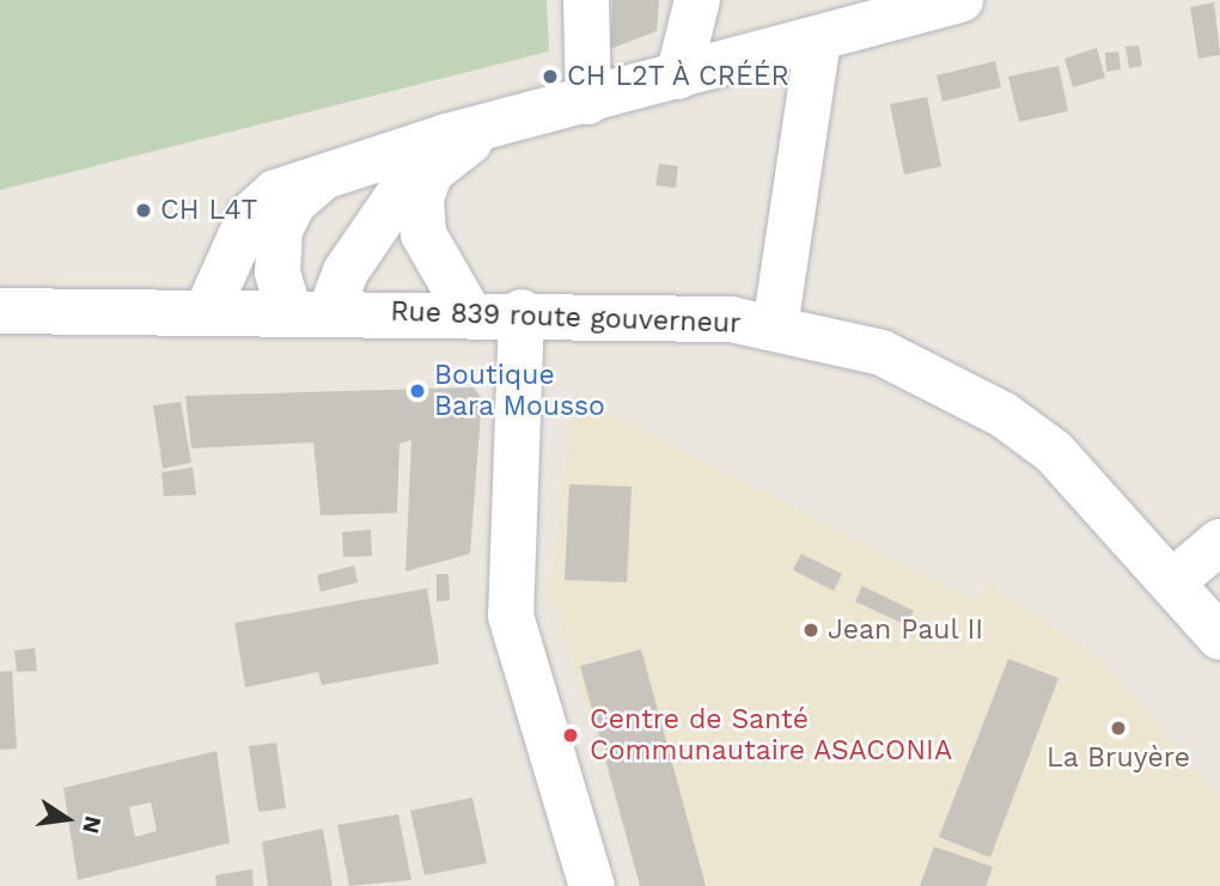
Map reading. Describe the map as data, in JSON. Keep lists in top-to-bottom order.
{
  "streets": {
    "street": ["Rue 839 route gouverneur"]
  },
  "places": [
    "CH L2T À CRÉÉR",
    "CH L4T",
    "Boutique Bara Mousso",
    "Jean Paul II",
    "La Bruyère",
    "Centre de Santé Communautaire ASACONIA"
  ],
  "north": "right"
}
